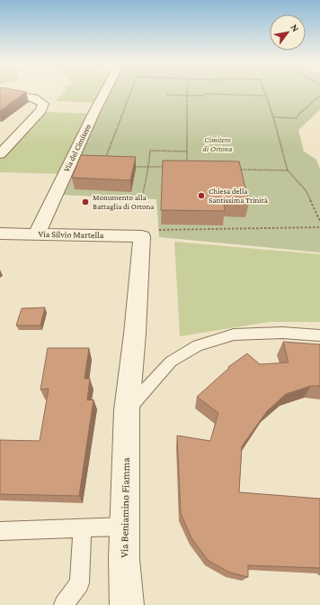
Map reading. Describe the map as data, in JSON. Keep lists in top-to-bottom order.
{
  "streets": {
    "street": ["Via del Cimitero", "Via Silvio Martella", "Via Beniamino Fiamma"]
  },
  "crossings": [
    ["Via del Cimitero", "Via Silvio Martella"],
    ["Via Silvio Martella", "Via Beniamino Fiamma"]
  ],
  "parks": ["Cimitero di Ortona"],
  "places": ["Chiesa della Santissima Trinità", "Monumento alla Battaglia di Ortona"],
  "north": "top right"
}
